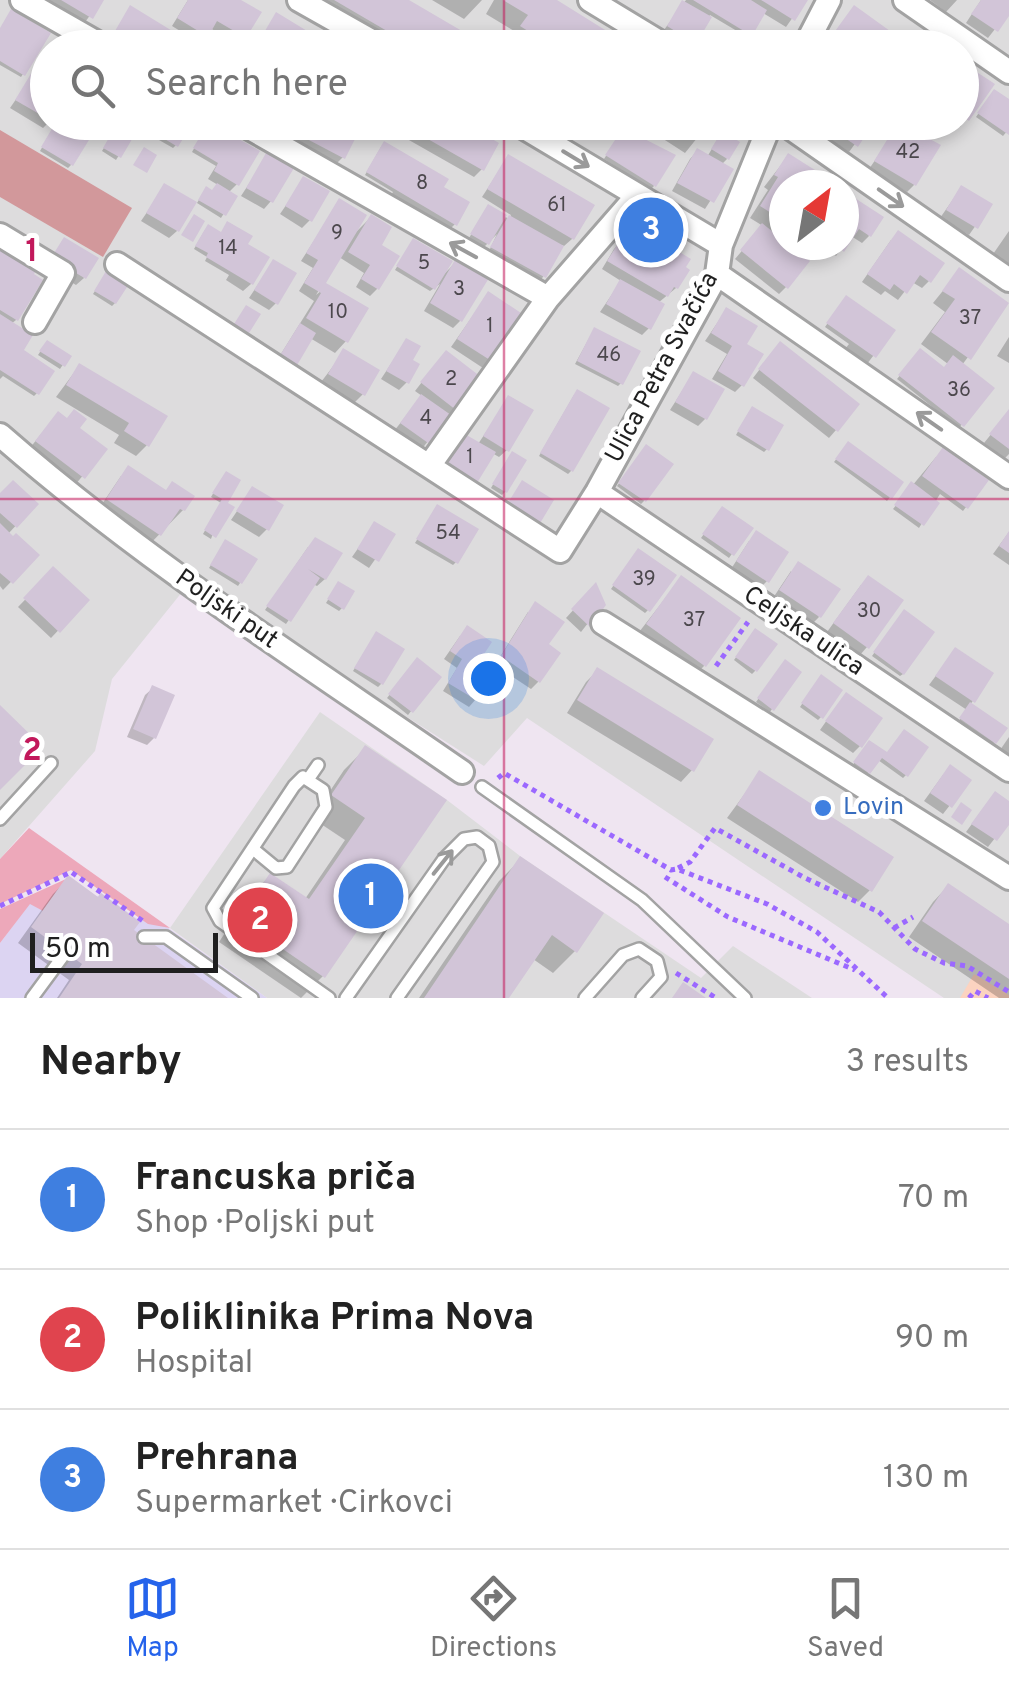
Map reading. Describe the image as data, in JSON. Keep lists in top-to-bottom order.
{
  "streets": {
    "street": ["Ulica Petra Svačića", "Poljski put", "Celjska ulica"]
  },
  "crossings": [
    ["Ulica Petra Svačića", "Celjska ulica"]
  ],
  "places": ["Lovin"],
  "house_numbers": [
    "42",
    "8",
    "61",
    "9",
    "14",
    "5",
    "3",
    "10",
    "37",
    "1",
    "46",
    "2",
    "36",
    "4",
    "1",
    "54",
    "39",
    "30",
    "37"
  ],
  "scale_bar": "50 m",
  "north": "top right",
  "page": {
    "search": "Search here",
    "pins": ["3", "1", "2"],
    "scale": "50 m",
    "heading": ["Nearby", "3 results"],
    "list": [
      {
        "mark": "1",
        "name": "Francuska priča",
        "note": "Shop · Poljski put",
        "value": "70 m"
      },
      {
        "mark": "2",
        "name": "Poliklinika Prima Nova",
        "note": "Hospital",
        "value": "90 m"
      },
      {
        "mark": "3",
        "name": "Prehrana",
        "note": "Supermarket · Cirkovci",
        "value": "130 m"
      }
    ],
    "nav": ["Map", "Directions", "Saved"]
  },
  "grid": {
    "rows": ["1", "2"]
  }
}
